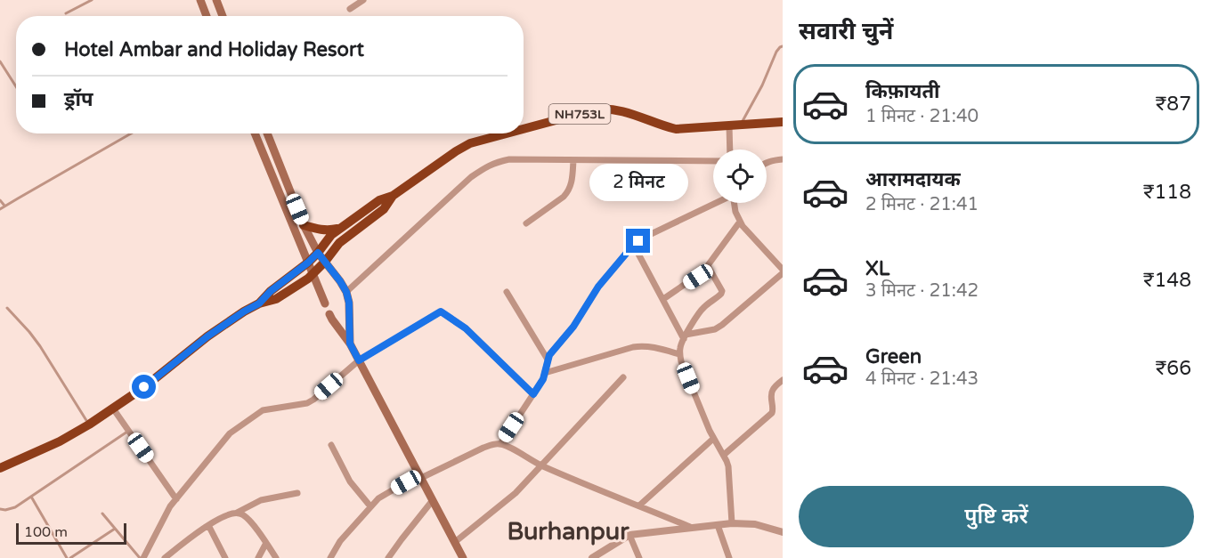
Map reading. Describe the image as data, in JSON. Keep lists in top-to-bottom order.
{
  "streets": {
    "highway": ["NH753L"]
  },
  "districts": ["Burhanpur"],
  "scale_bar": "100 m",
  "page": {
    "heading": "सवारी चुनें",
    "banner": ["Hotel Ambar and Holiday Resort", "ड्रॉप"],
    "list": [
      {
        "name": "किफ़ायती",
        "note": "1 मिनट · 21:40",
        "value": "₹87"
      },
      {
        "name": "आरामदायक",
        "note": "2 मिनट · 21:41",
        "value": "₹118"
      },
      {
        "name": "XL",
        "note": "3 मिनट · 21:42",
        "value": "₹148"
      },
      {
        "name": "Green",
        "note": "4 मिनट · 21:43",
        "value": "₹66"
      }
    ],
    "bubble": "2 मिनट",
    "buttons": "पुष्टि करें",
    "scale": "100 m"
  }
}
